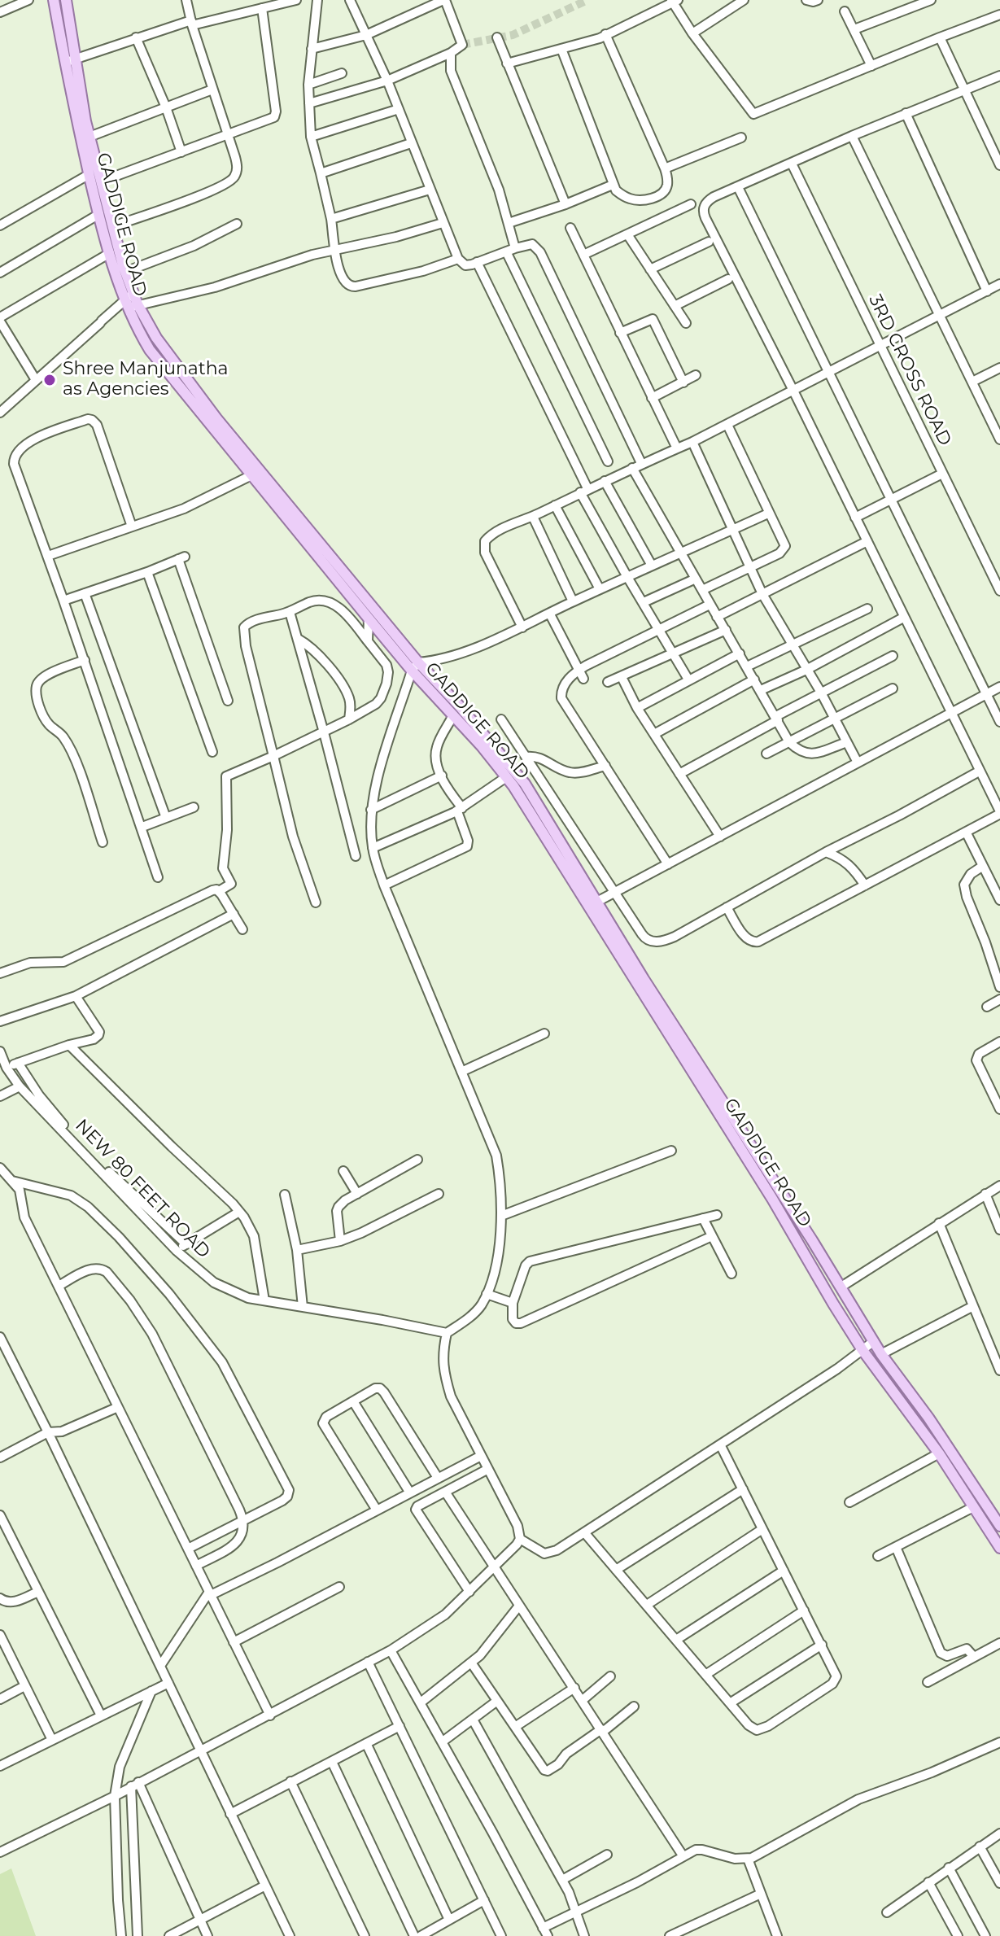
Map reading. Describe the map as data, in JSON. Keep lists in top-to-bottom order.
{
  "streets": {
    "main road": ["GADDIGE ROAD"],
    "street": ["3RD CROSS ROAD", "NEW 80 FEET ROAD"]
  },
  "places": ["Shree Manjunatha as Agencies"]
}
